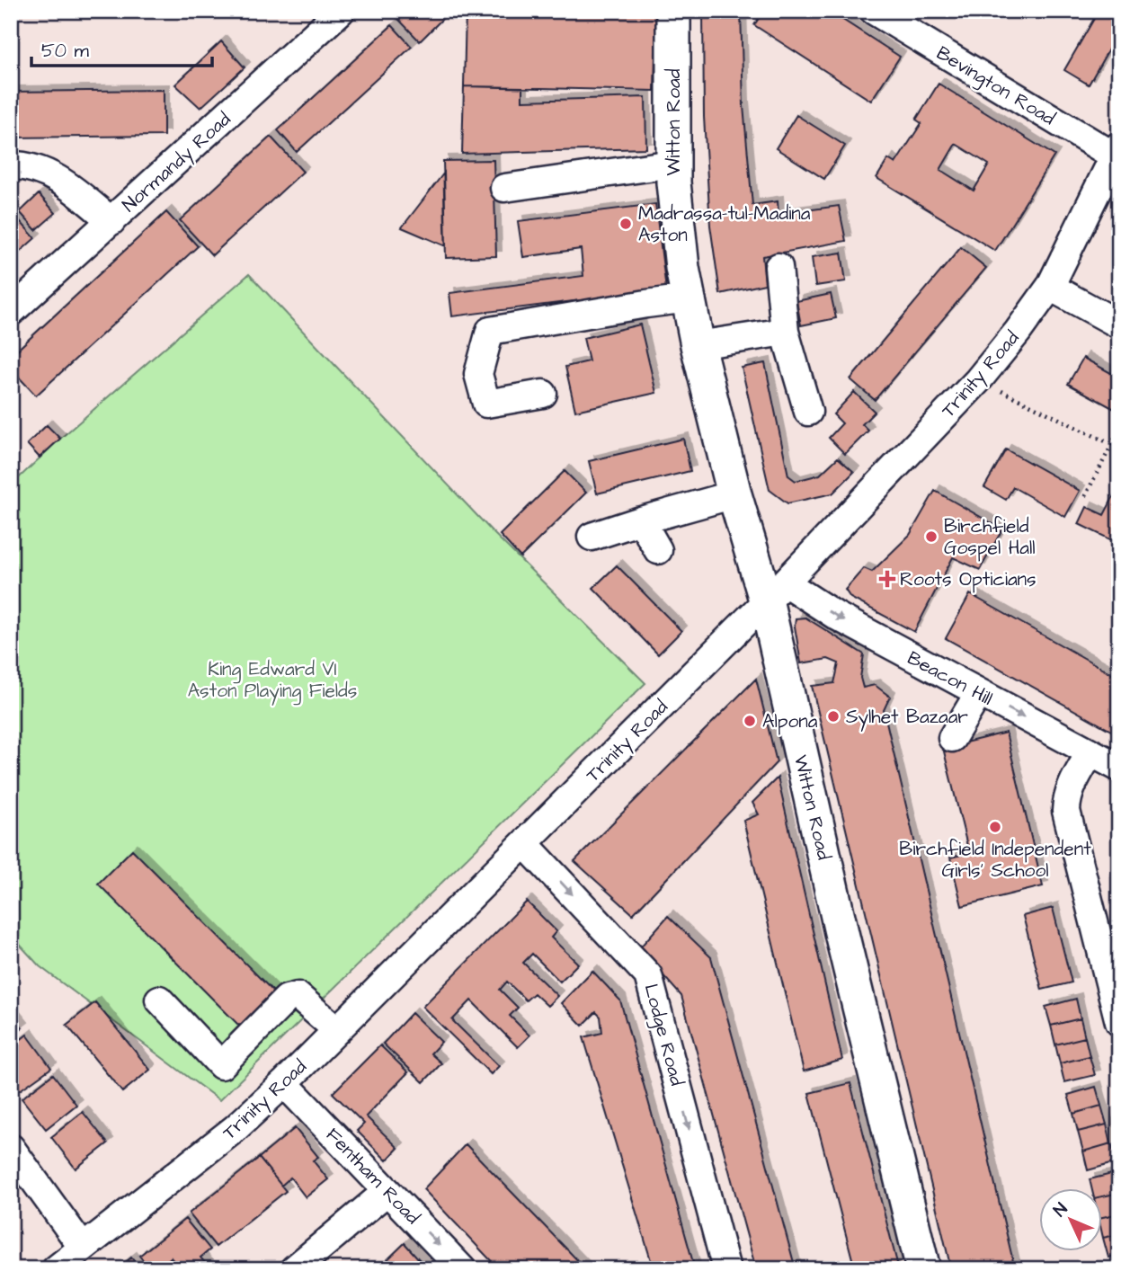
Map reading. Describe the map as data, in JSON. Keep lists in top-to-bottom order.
{
  "streets": {
    "main road": ["Witton Road"],
    "street": [
      "Bevington Road",
      "Normandy Road",
      "Trinity Road",
      "Beacon Hill",
      "Lodge Road",
      "Fentham Road"
    ]
  },
  "crossings": [
    ["Bevington Road", "Trinity Road"],
    ["Witton Road", "Trinity Road"],
    ["Witton Road", "Beacon Hill"],
    ["Trinity Road", "Beacon Hill"],
    ["Trinity Road", "Lodge Road"],
    ["Trinity Road", "Fentham Road"]
  ],
  "one_way": ["Beacon Hill", "Lodge Road", "Fentham Road"],
  "parks": ["King Edward VI Aston Playing Fields"],
  "places": {
    "other": [
      "Madrassa-tul-Madina Aston",
      "Birchfield Gospel Hall",
      "Sylhet Bazaar",
      "Alpona",
      "Birchfield Independent Girls' School"
    ],
    "health": ["Roots Opticians"]
  },
  "scale_bar": "50 m",
  "north": "top left"
}
